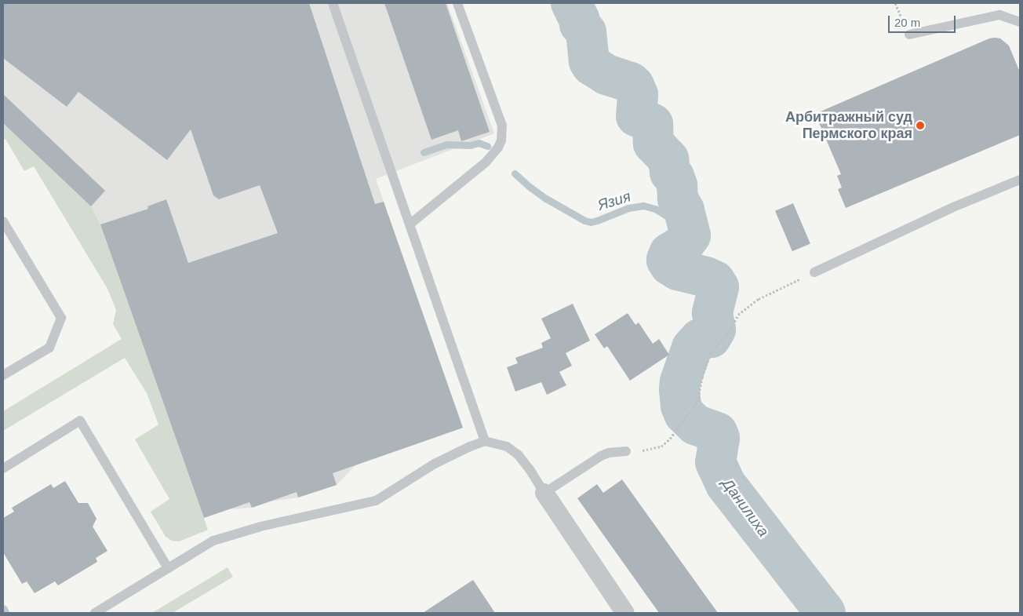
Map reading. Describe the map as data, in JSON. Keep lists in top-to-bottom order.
{
  "water": ["Язия", "Данилиха"],
  "places": ["Арбитражный суд Пермского края"],
  "scale_bar": "20 m"
}
